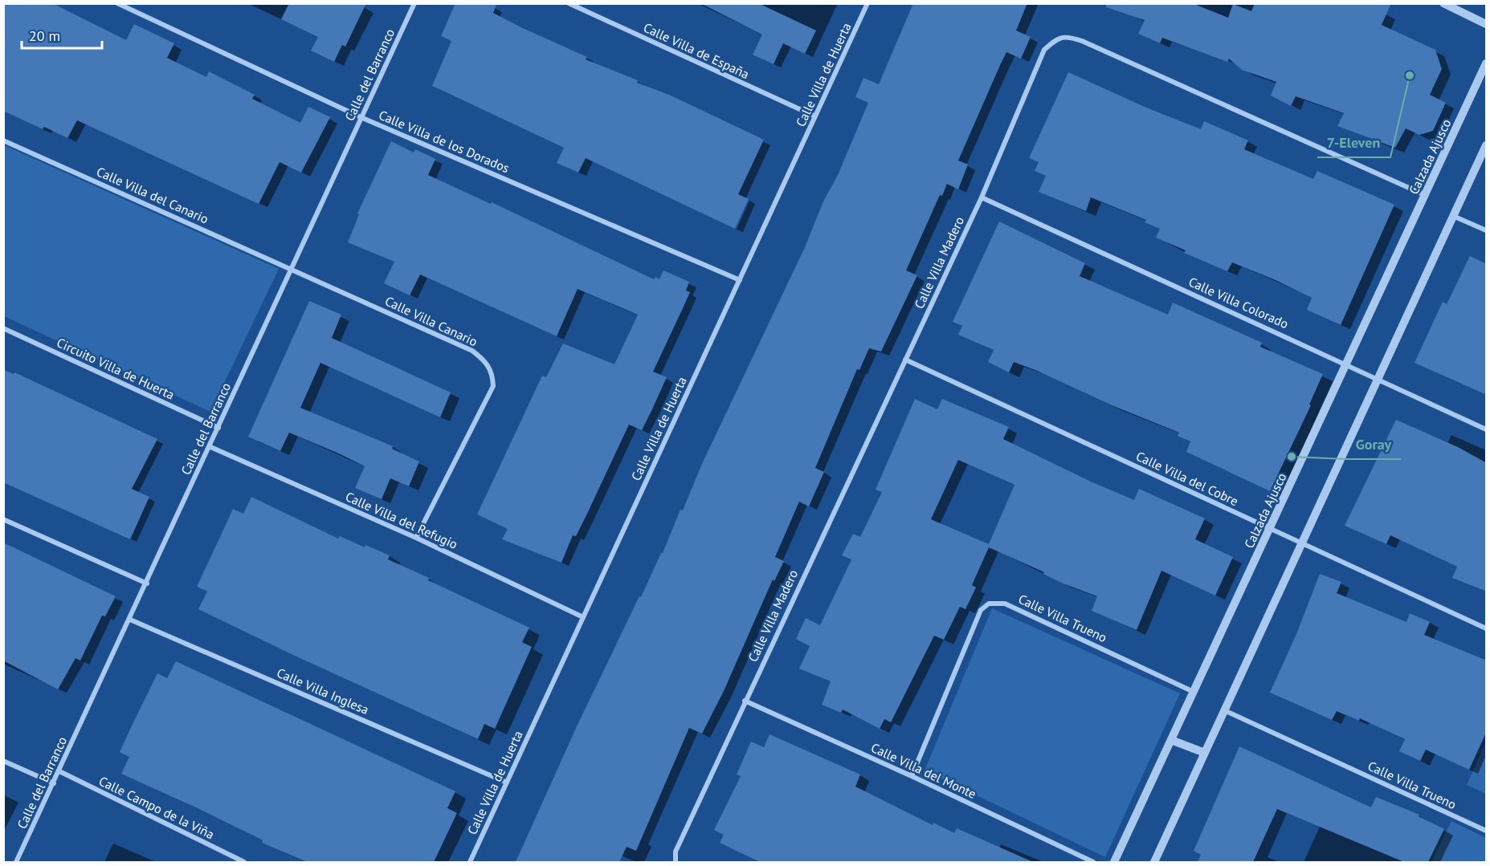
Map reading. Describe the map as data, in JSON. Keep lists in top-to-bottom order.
{
  "streets": {
    "street": [
      "Calle Villa de España",
      "Calle del Barranco",
      "Calle Villa de Huerta",
      "Calle Villa de los Dorados",
      "Calzada Ajusco",
      "Calle Villa del Canario",
      "Calle Villa Madero",
      "Calle Villa Colorado",
      "Calle Villa Canario",
      "Circuito Villa de Huerta",
      "Calle Villa del Cobre",
      "Calle Villa del Refugio",
      "Calle Villa Trueno",
      "Calle Villa Inglesa",
      "Calle Villa del Monte",
      "Calle Campo de la Viña"
    ]
  },
  "crossings": [
    ["Calle Villa de España", "Calle Villa de Huerta"],
    ["Calle del Barranco", "Calle Villa de los Dorados"],
    ["Calle del Barranco", "Calle Villa del Canario"],
    ["Calle del Barranco", "Calle Villa Canario"],
    ["Calle del Barranco", "Circuito Villa de Huerta"],
    ["Calle del Barranco", "Calle Villa del Refugio"],
    ["Calle del Barranco", "Calle Villa Inglesa"],
    ["Calle del Barranco", "Calle Campo de la Viña"],
    ["Calle Villa de Huerta", "Calle Villa de los Dorados"],
    ["Calle Villa de Huerta", "Calle Villa del Refugio"],
    ["Calle Villa de Huerta", "Calle Villa Inglesa"],
    ["Calzada Ajusco", "Calle Villa Madero"],
    ["Calzada Ajusco", "Calle Villa Colorado"],
    ["Calzada Ajusco", "Calle Villa del Cobre"],
    ["Calzada Ajusco", "Calle Villa Trueno"],
    ["Calle Villa del Canario", "Calle Villa Canario"],
    ["Calle Villa Madero", "Calle Villa Colorado"],
    ["Calle Villa Madero", "Calle Villa del Cobre"],
    ["Calle Villa Madero", "Calle Villa del Monte"],
    ["Calle Villa Canario", "Calle Villa del Refugio"],
    ["Calle Villa Trueno", "Calle Villa del Monte"]
  ],
  "places": ["7-Eleven", "Goray"],
  "scale_bar": "20 m"
}
